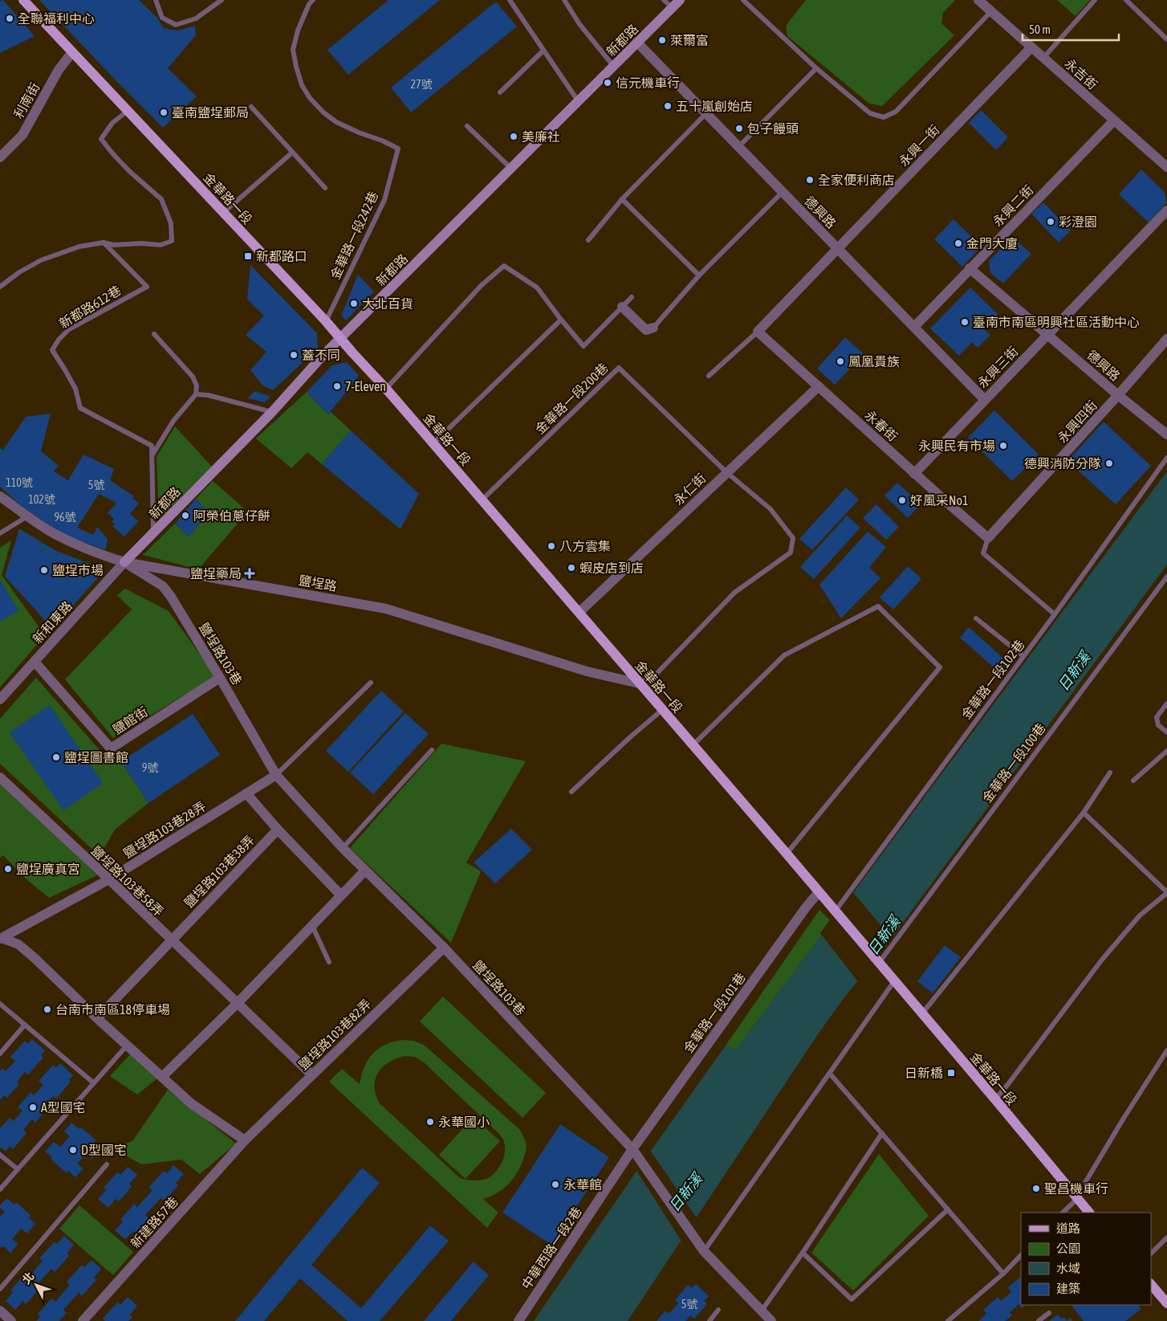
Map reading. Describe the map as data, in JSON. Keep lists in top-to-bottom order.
{
  "streets": {
    "main road": ["金華路一段"],
    "street": [
      "新都路",
      "永吉街",
      "利南街",
      "永興一街",
      "永興二街",
      "德興路",
      "永興三街",
      "永興四街",
      "永春街",
      "永仁街",
      "鹽埕路",
      "新和東路",
      "鹽埕路103巷",
      "鹽館街",
      "鹽埕路103巷28弄",
      "鹽埕路103巷38弄",
      "鹽埕路103巷58弄",
      "金華路一段101巷",
      "鹽埕路103巷82弄",
      "新建路57巷",
      "中華西路一段2巷"
    ],
    "lane": [
      "金華路一段242巷",
      "新都路612巷",
      "金華路一段200巷",
      "金華路一段102巷",
      "金華路一段100巷"
    ]
  },
  "crossings": [
    ["新都路", "金華路一段"],
    ["新都路", "德興路"],
    ["新都路", "鹽埕路"],
    ["新都路", "新和東路"],
    ["新都路", "鹽埕路103巷"],
    ["永吉街", "永興一街"],
    ["永吉街", "永興二街"],
    ["利南街", "金華路一段"],
    ["永興一街", "德興路"],
    ["永興一街", "永春街"],
    ["金華路一段", "金華路一段242巷"],
    ["金華路一段", "金華路一段200巷"],
    ["金華路一段", "永仁街"],
    ["金華路一段", "鹽埕路"],
    ["金華路一段", "金華路一段102巷"],
    ["金華路一段", "金華路一段100巷"],
    ["金華路一段", "金華路一段101巷"],
    ["永興二街", "德興路"],
    ["德興路", "永興三街"],
    ["德興路", "永興四街"],
    ["永興三街", "永春街"],
    ["金華路一段200巷", "永仁街"],
    ["永興四街", "永春街"],
    ["永春街", "永仁街"],
    ["鹽埕路", "新和東路"],
    ["鹽埕路", "鹽埕路103巷"],
    ["新和東路", "鹽埕路103巷"],
    ["新和東路", "鹽館街"],
    ["鹽埕路103巷", "鹽館街"],
    ["鹽埕路103巷", "鹽埕路103巷28弄"],
    ["鹽埕路103巷", "金華路一段101巷"],
    ["鹽埕路103巷", "鹽埕路103巷82弄"],
    ["鹽埕路103巷", "中華西路一段2巷"],
    ["鹽埕路103巷28弄", "鹽埕路103巷58弄"],
    ["鹽埕路103巷38弄", "鹽埕路103巷58弄"],
    ["鹽埕路103巷58弄", "鹽埕路103巷82弄"],
    ["金華路一段101巷", "中華西路一段2巷"],
    ["鹽埕路103巷82弄", "新建路57巷"]
  ],
  "water": ["日新溪"],
  "places": {
    "other": [
      "全聯福利中心",
      "萊爾富",
      "信元機車行",
      "五十嵐創始店",
      "臺南鹽埕郵局",
      "包子饅頭",
      "美廉社",
      "全家便利商店",
      "彩澄園",
      "金門大廈",
      "大北百貨",
      "臺南市南區明興社區活動中心",
      "蓋不同",
      "鳳凰貴族",
      "7-Eleven",
      "永興民有市場",
      "德興消防分隊",
      "好風采No1",
      "阿榮伯蔥仔餅",
      "八方雲集",
      "蝦皮店到店",
      "鹽埕市場",
      "鹽埕圖書館",
      "鹽埕廣真宮",
      "台南市南區18停車場",
      "A型國宅",
      "永華國小",
      "D型國宅",
      "永華館",
      "聖昌機車行"
    ],
    "transit": ["新都路口", "日新橋"],
    "health": ["鹽埕藥局"]
  },
  "house_numbers": [
    "27號",
    "110號",
    "5號",
    "102號",
    "96號",
    "9號",
    "5號"
  ],
  "legend": [
    "道路",
    "公園",
    "水域",
    "建築"
  ],
  "scale_bar": "50 m",
  "north": "top left"
}
